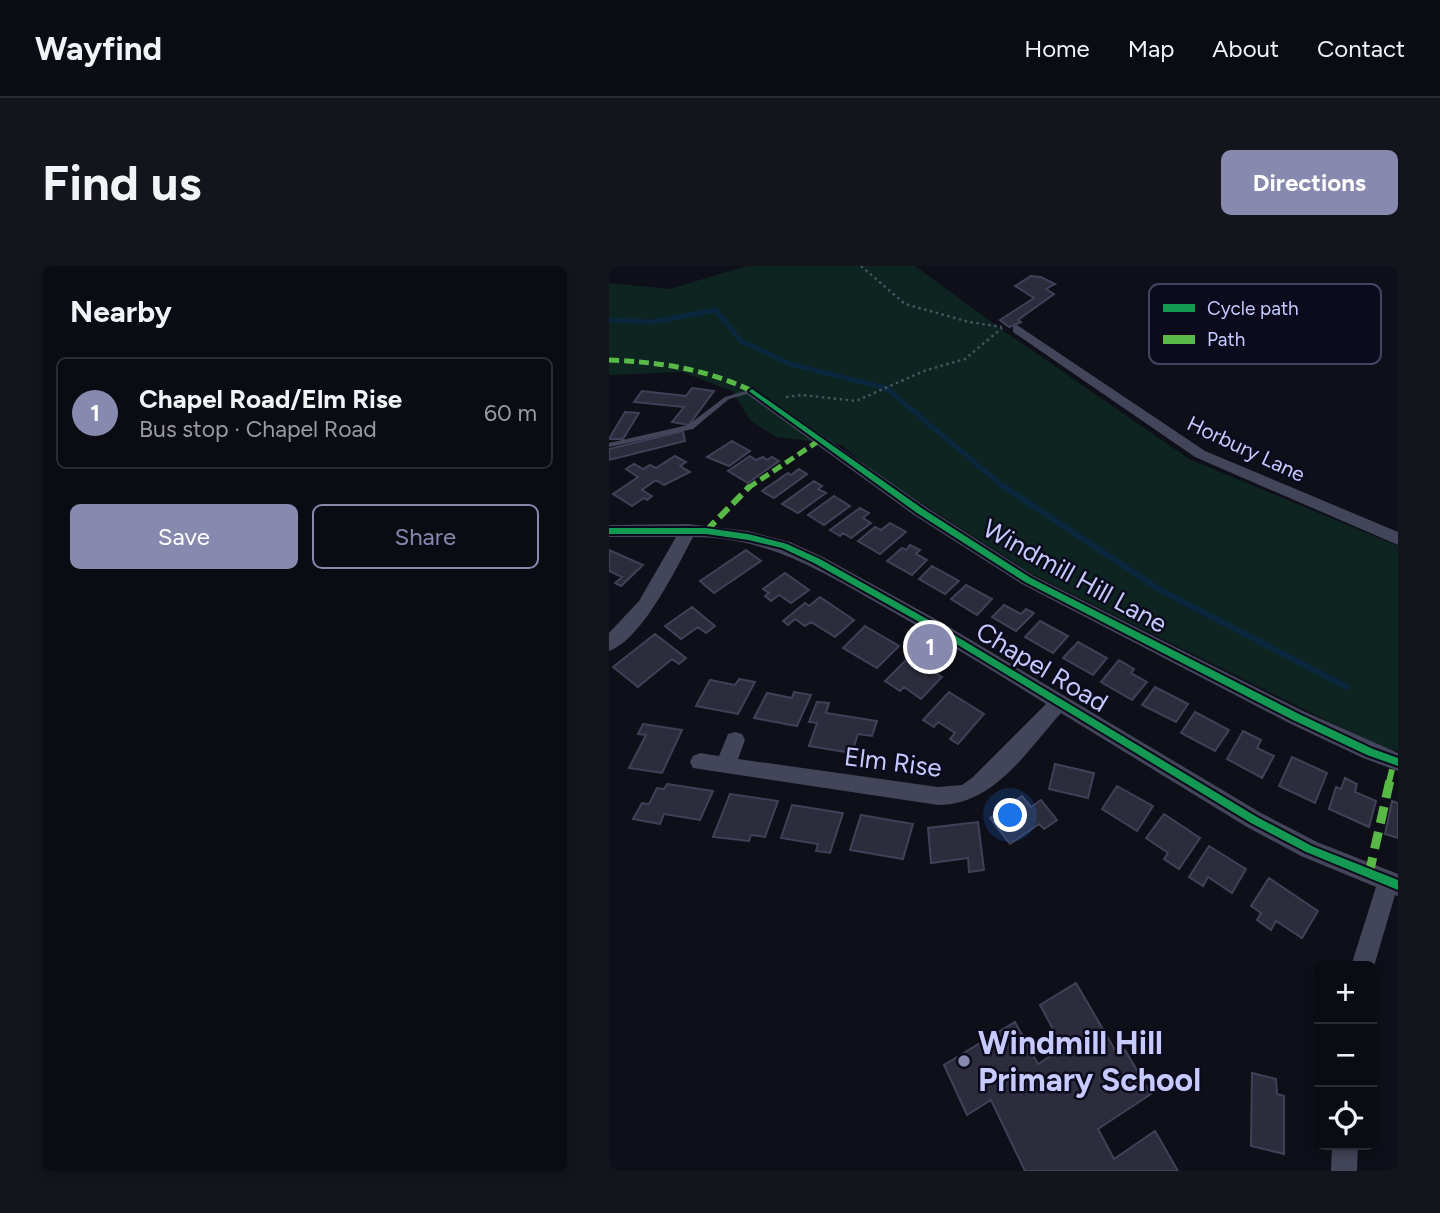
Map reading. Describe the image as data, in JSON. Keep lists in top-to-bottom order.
{
  "streets": {
    "street": [
      "Horbury Lane",
      "Windmill Hill Lane",
      "Chapel Road",
      "Elm Rise"
    ]
  },
  "crossings": [
    ["Chapel Road", "Elm Rise"]
  ],
  "places": ["Windmill Hill Primary School"],
  "legend": ["Cycle path", "Path"],
  "page": {
    "header": "Wayfind",
    "nav": [
      "Home",
      "Map",
      "About",
      "Contact"
    ],
    "buttons": [
      "Directions",
      ["Save", "Share"]
    ],
    "title": "Find us",
    "heading": "Nearby",
    "list": [
      {
        "mark": "1",
        "name": "Chapel Road/Elm Rise",
        "note": "Bus stop · Chapel Road",
        "value": "60 m"
      }
    ],
    "pins": "1",
    "map_buttons": ["+", "−"]
  }
}
